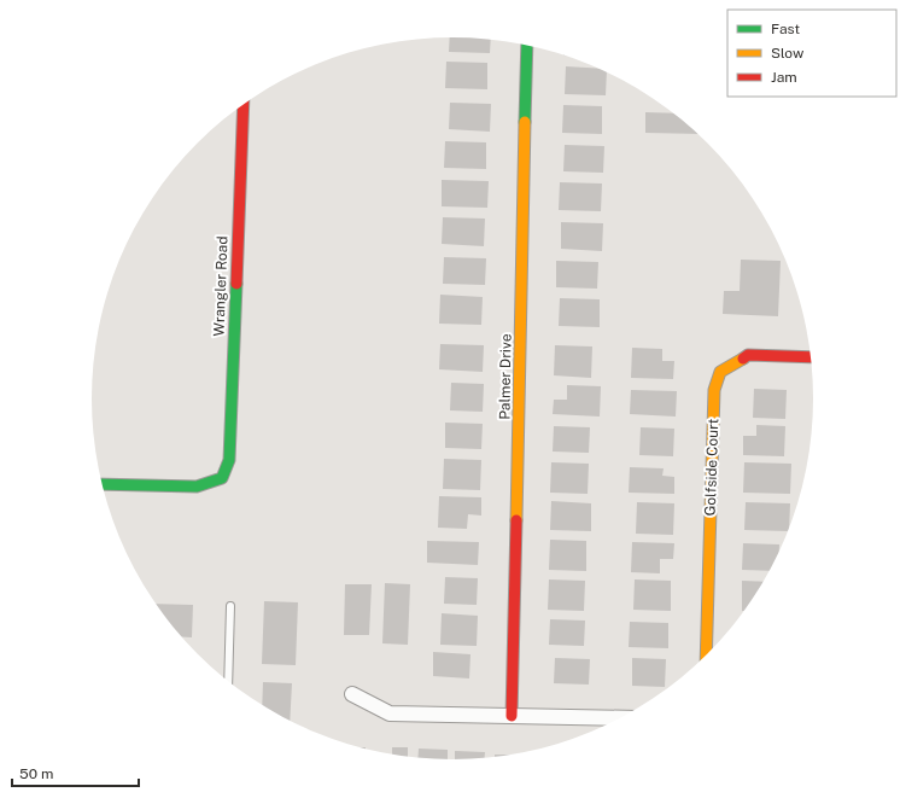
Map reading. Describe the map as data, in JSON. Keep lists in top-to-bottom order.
{
  "streets": {
    "street": ["Wrangler Road", "Palmer Drive", "Golfside Court"]
  },
  "legend": ["Fast", "Slow", "Jam"],
  "scale_bar": "50 m"
}
